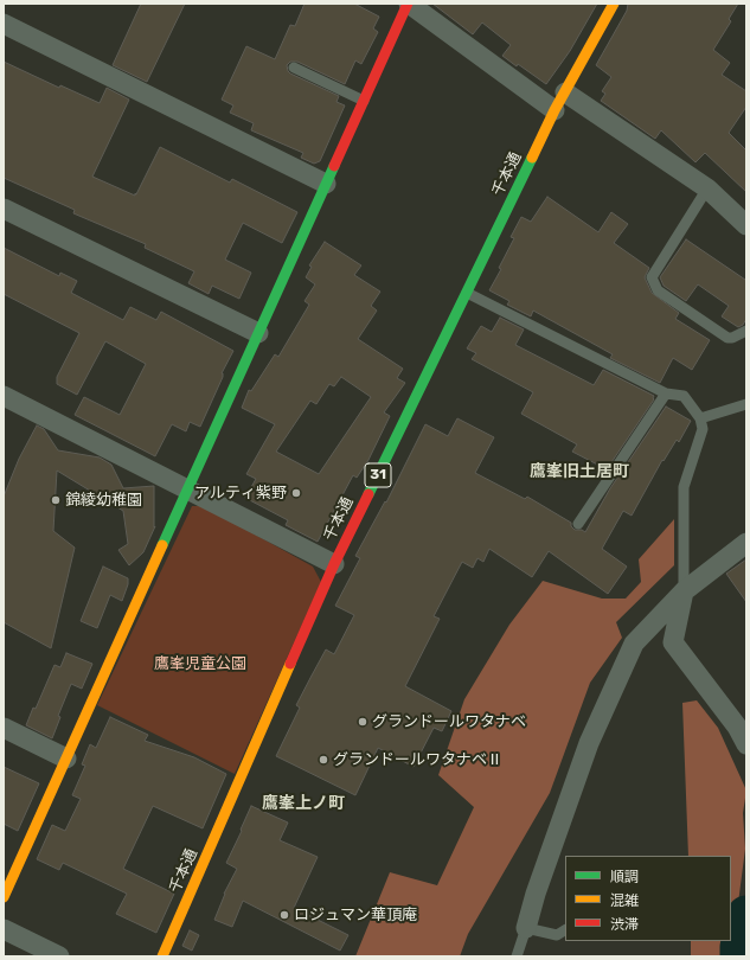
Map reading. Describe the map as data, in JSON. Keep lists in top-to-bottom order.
{
  "streets": {
    "main road": ["千本通", "31"]
  },
  "districts": ["鷹峯旧土居町", "鷹峯上ノ町"],
  "parks": ["鷹峯児童公園"],
  "places": [
    "アルティ紫野",
    "錦綾幼稚園",
    "グランドールワタナベ",
    "グランドールワタナベⅡ",
    "ロジュマン華頂庵"
  ],
  "legend": ["順調", "混雑", "渋滞"]
}
